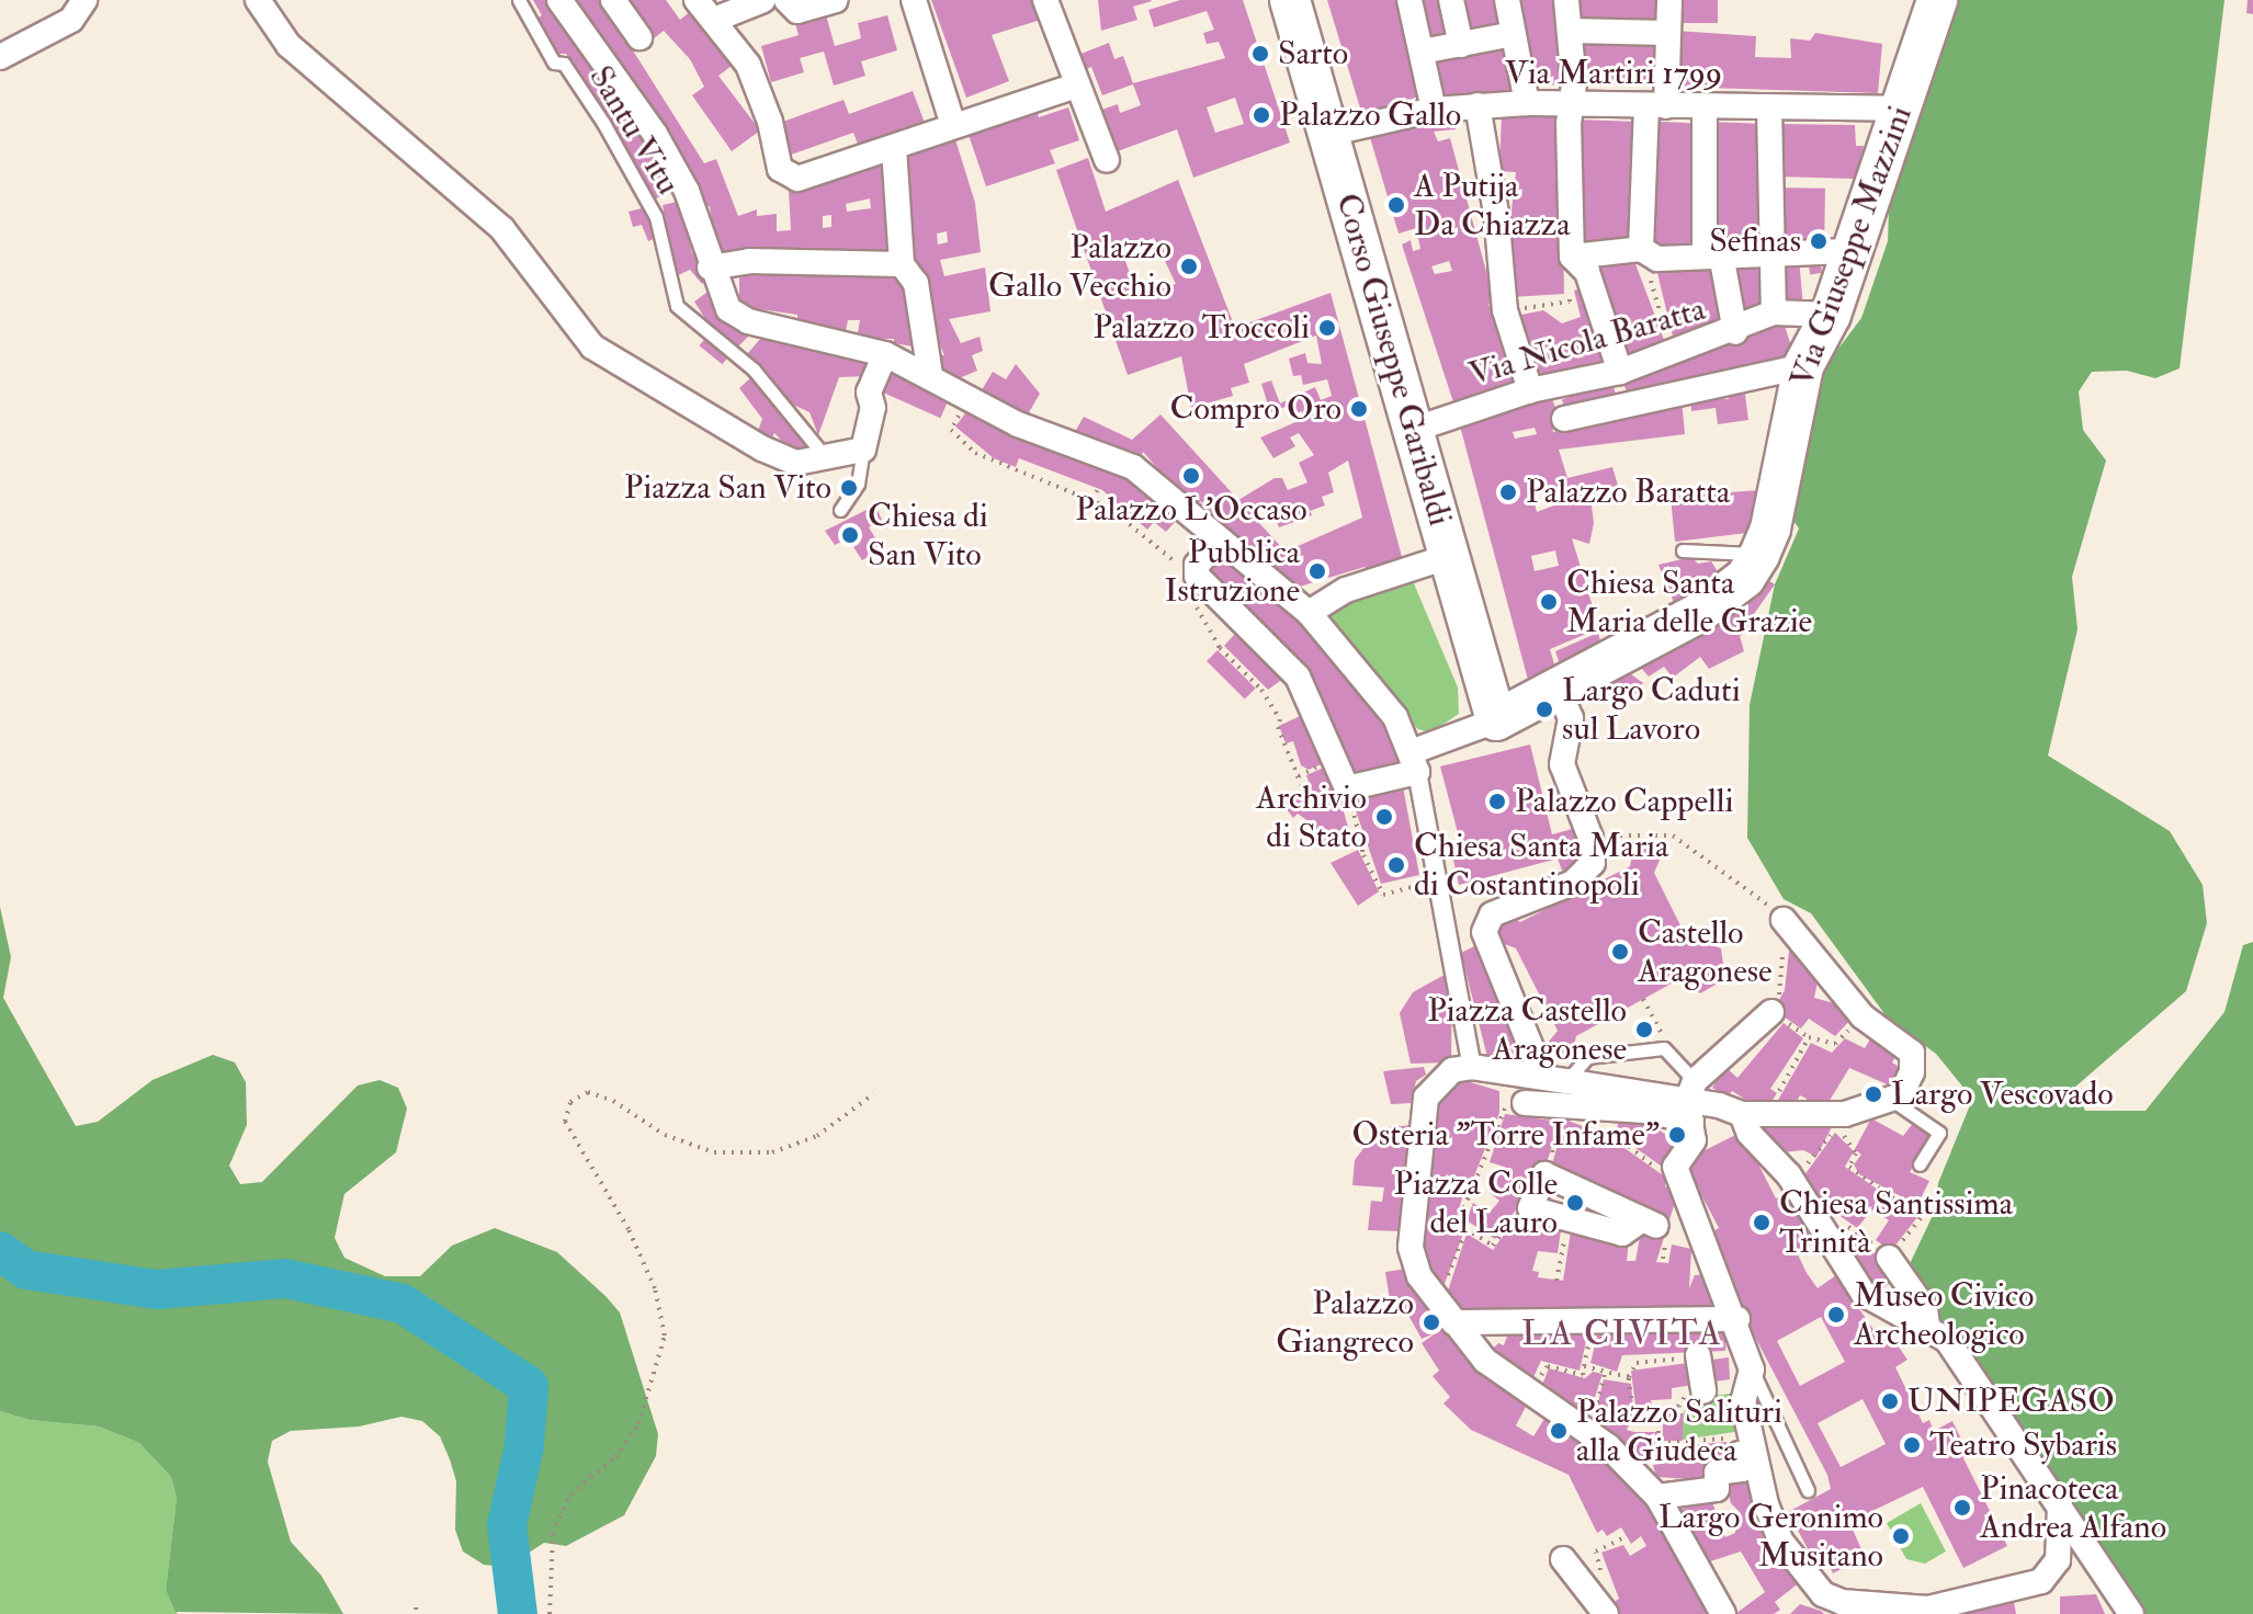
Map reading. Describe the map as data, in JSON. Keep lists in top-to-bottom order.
{
  "streets": {
    "main road": ["Via Giuseppe Mazzini", "Corso Giuseppe Garibaldi"],
    "street": ["Via Martiri 1799", "Via Nicola Baratta"],
    "lane": ["Santu Vitu"]
  },
  "crossings": [
    ["Via Martiri 1799", "Via Giuseppe Mazzini"],
    ["Via Martiri 1799", "Corso Giuseppe Garibaldi"],
    ["Via Giuseppe Mazzini", "Via Nicola Baratta"],
    ["Via Nicola Baratta", "Corso Giuseppe Garibaldi"]
  ],
  "districts": ["LA CIVITA"],
  "places": [
    "Sarto",
    "Palazzo Gallo",
    "A Putija Da Chiazza",
    "Sefinas",
    "Palazzo Gallo Vecchio",
    "Palazzo Troccoli",
    "Compro Oro",
    "Palazzo L'Occaso",
    "Piazza San Vito",
    "Palazzo Baratta",
    "Chiesa di San Vito",
    "Pubblica Istruzione",
    "Chiesa Santa Maria delle Grazie",
    "Largo Caduti sul Lavoro",
    "Palazzo Cappelli",
    "Archivio di Stato",
    "Chiesa Santa Maria di Costantinopoli",
    "Castello Aragonese",
    "Piazza Castello Aragonese",
    "Largo Vescovado",
    "Osteria \"Torre Infame\"",
    "Piazza Colle del Lauro",
    "Chiesa Santissima Trinità",
    "Museo Civico Archeologico",
    "Palazzo Giangreco",
    "UNIPEGASO",
    "Palazzo Salituri alla Giudeca",
    "Teatro Sybaris",
    "Pinacoteca Andrea Alfano",
    "Largo Geronimo Musitano"
  ]
}
